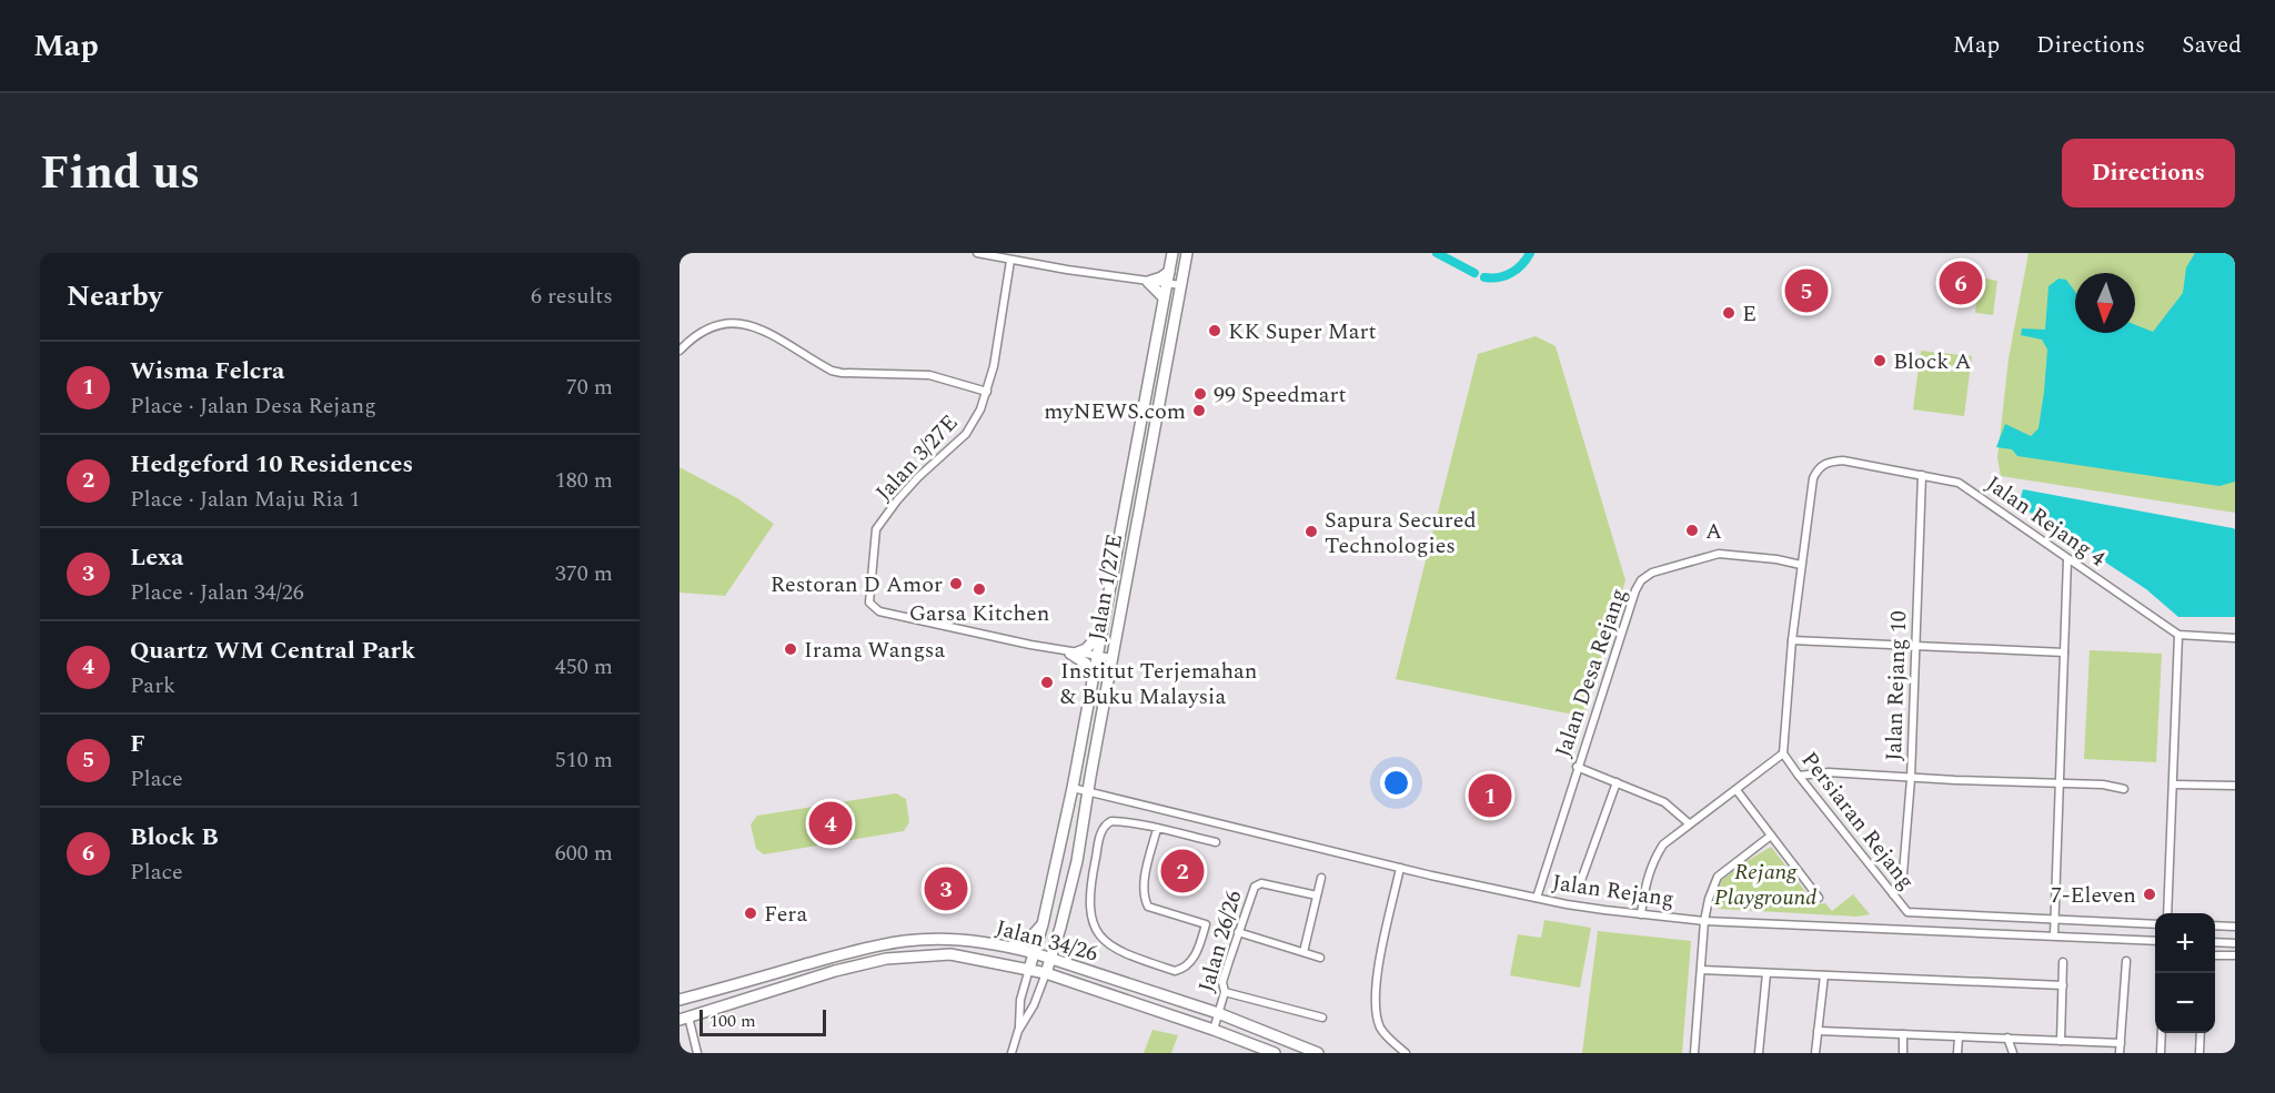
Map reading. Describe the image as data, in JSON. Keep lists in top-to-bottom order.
{
  "streets": {
    "street": [
      "Jalan 3/27E",
      "Jalan Rejang 4",
      "Jalan 1/27E",
      "Jalan Desa Rejang",
      "Jalan Rejang 10",
      "Persiaran Rejang",
      "Jalan Rejang",
      "Jalan 34/26",
      "Jalan 26/26"
    ]
  },
  "crossings": [
    ["Jalan Rejang 4", "Persiaran Rejang"],
    ["Jalan 1/27E", "Jalan Rejang"],
    ["Jalan Desa Rejang", "Persiaran Rejang"],
    ["Jalan Desa Rejang", "Jalan Rejang"],
    ["Jalan Rejang 10", "Persiaran Rejang"],
    ["Jalan 34/26", "Jalan 26/26"]
  ],
  "parks": ["Rejang Playground"],
  "places": [
    "E",
    "KK Super Mart",
    "Block A",
    "99 Speedmart",
    "myNEWS.com",
    "A",
    "Sapura Secured Technologies",
    "Restoran D Amor",
    "Garsa Kitchen",
    "Irama Wangsa",
    "Institut Terjemahan & Buku Malaysia",
    "7-Eleven",
    "Fera"
  ],
  "scale_bar": "100 m",
  "north": "bottom",
  "page": {
    "header": "Map",
    "nav": ["Map", "Directions", "Saved"],
    "title": "Find us",
    "buttons": "Directions",
    "heading": ["Nearby", "6 results"],
    "pins": [
      "6",
      "5",
      "1",
      "4",
      "2",
      "3"
    ],
    "list": [
      {
        "mark": "1",
        "name": "Wisma Felcra",
        "note": "Place · Jalan Desa Rejang",
        "value": "70 m"
      },
      {
        "mark": "2",
        "name": "Hedgeford 10 Residences",
        "note": "Place · Jalan Maju Ria 1",
        "value": "180 m"
      },
      {
        "mark": "3",
        "name": "Lexa",
        "note": "Place · Jalan 34/26",
        "value": "370 m"
      },
      {
        "mark": "4",
        "name": "Quartz WM Central Park",
        "note": "Park",
        "value": "450 m"
      },
      {
        "mark": "5",
        "name": "F",
        "note": "Place",
        "value": "510 m"
      },
      {
        "mark": "6",
        "name": "Block B",
        "note": "Place",
        "value": "600 m"
      }
    ],
    "map_buttons": ["+", "−"],
    "scale": "100 m"
  }
}
